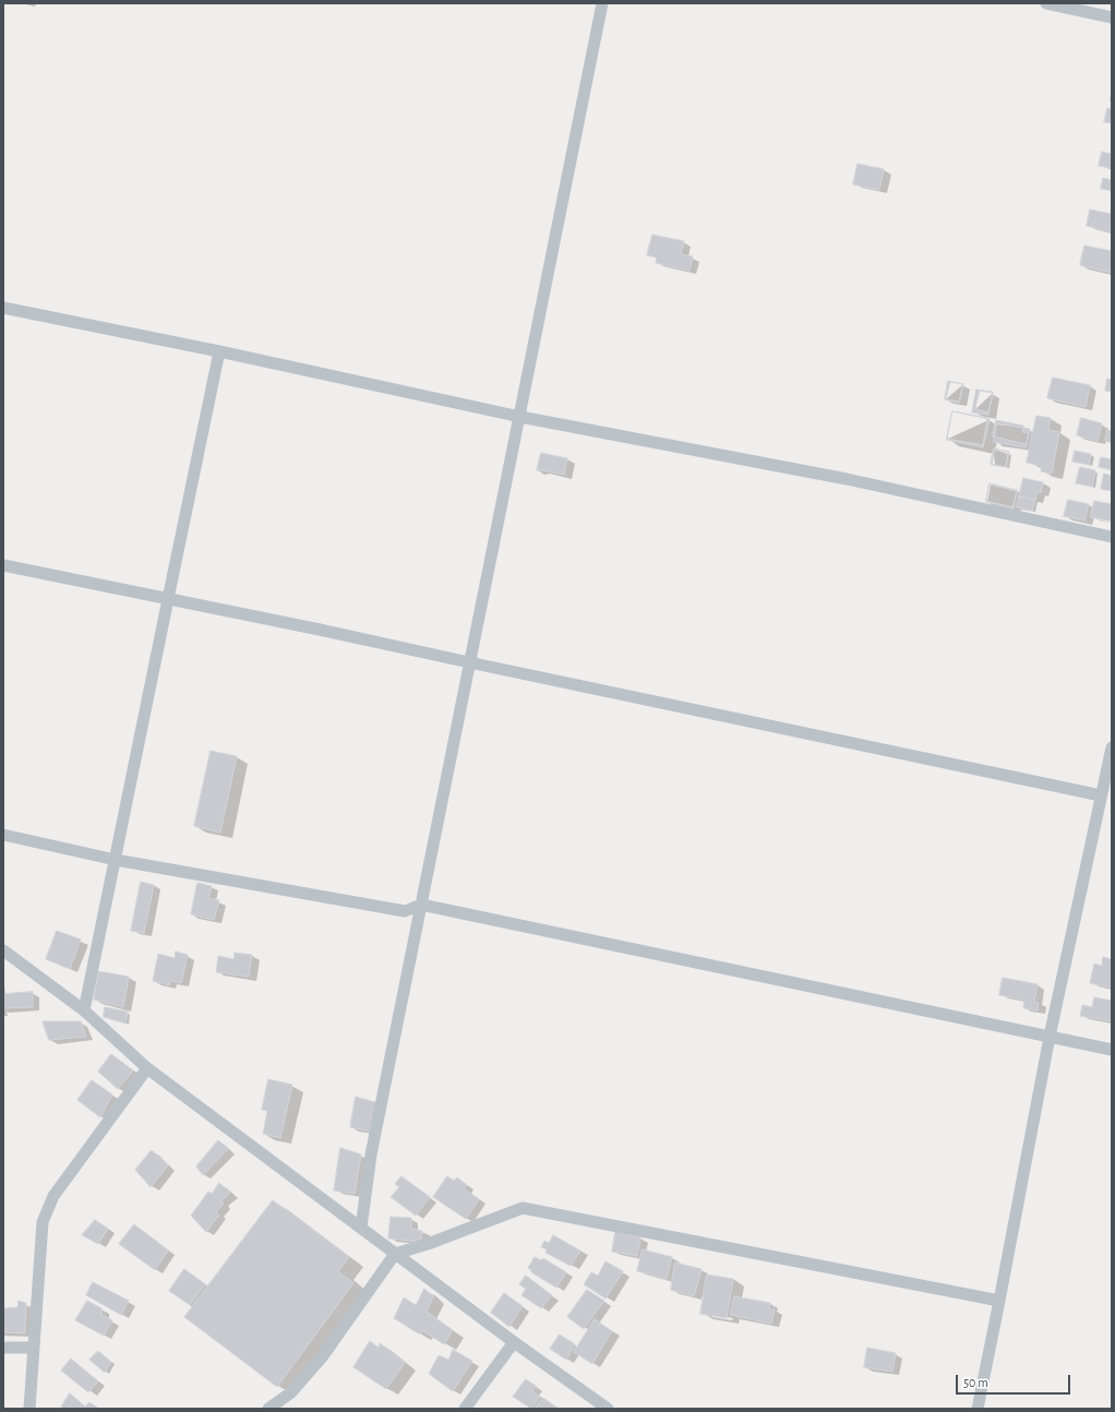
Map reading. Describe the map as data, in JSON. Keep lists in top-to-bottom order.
{
  "scale_bar": "50 m"
}
